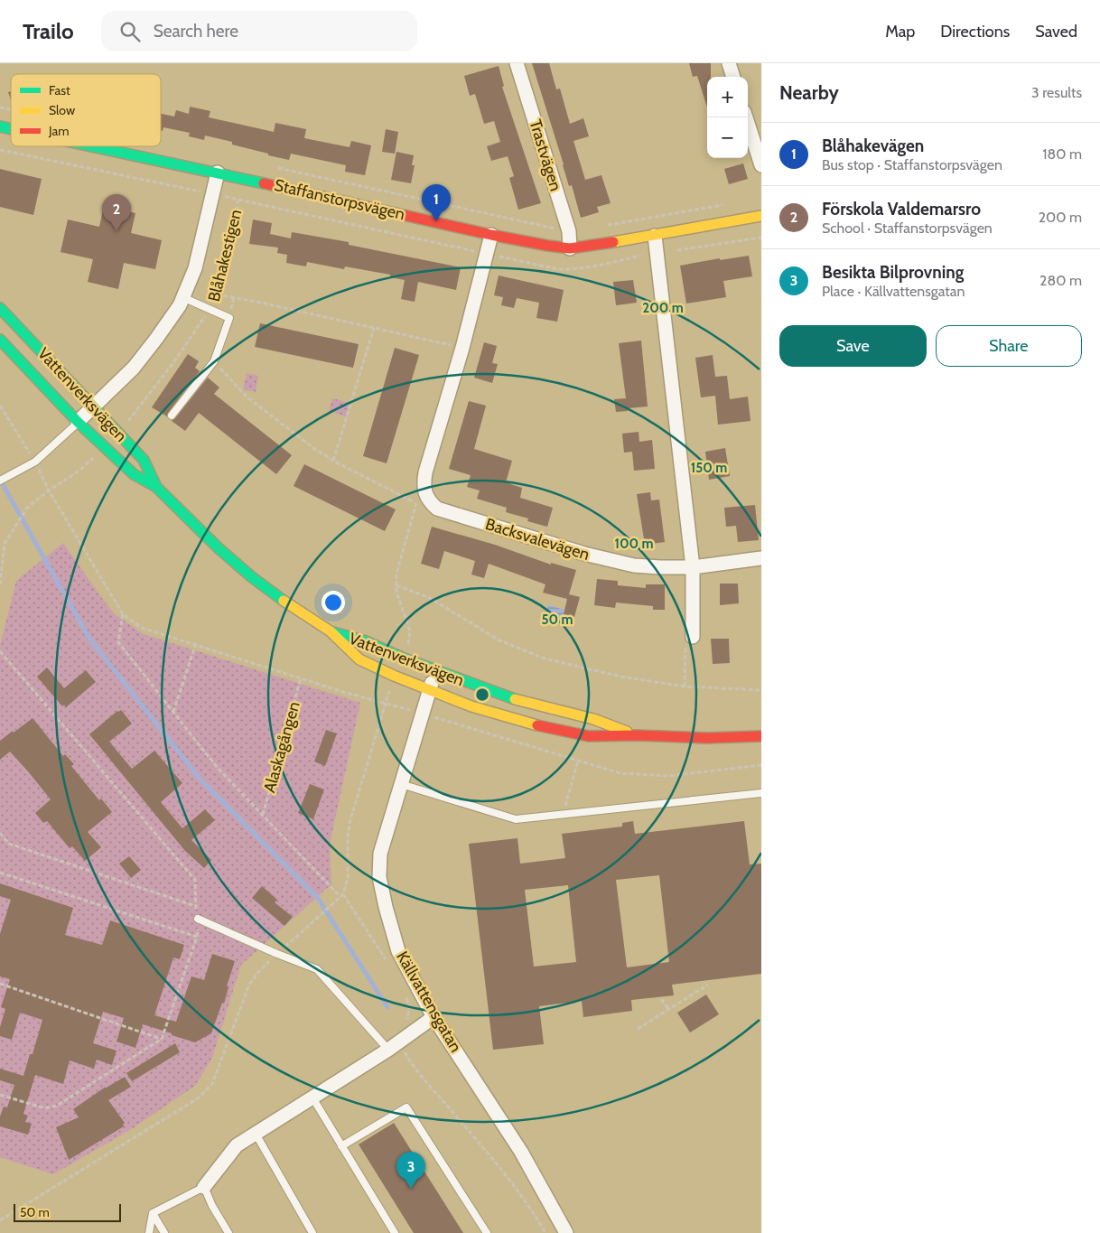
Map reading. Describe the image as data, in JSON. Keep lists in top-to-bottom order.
{
  "streets": {
    "street": [
      "Trastvägen",
      "Staffanstorpsvägen",
      "Vattenverksvägen",
      "Backsvalevägen",
      "Källvattensgatan"
    ],
    "path": ["Blåhakestigen", "Alaskagången"]
  },
  "crossings": [
    ["Trastvägen", "Staffanstorpsvägen"],
    ["Blåhakestigen", "Vattenverksvägen"],
    ["Vattenverksvägen", "Källvattensgatan"]
  ],
  "legend": ["Fast", "Slow", "Jam"],
  "scale_bar": "50 m",
  "page": {
    "header": "Trailo",
    "search": "Search here",
    "nav": ["Map", "Directions", "Saved"],
    "heading": ["Nearby", "3 results"],
    "map_buttons": ["+", "−"],
    "list": [
      {
        "mark": "1",
        "name": "Blåhakevägen",
        "note": "Bus stop · Staffanstorpsvägen",
        "value": "180 m"
      },
      {
        "mark": "2",
        "name": "Förskola Valdemarsro",
        "note": "School · Staffanstorpsvägen",
        "value": "200 m"
      },
      {
        "mark": "3",
        "name": "Besikta Bilprovning",
        "note": "Place · Källvattensgatan",
        "value": "280 m"
      }
    ],
    "pins": ["1", "2", "3"],
    "buttons": ["Save", "Share"],
    "scale": "50 m"
  },
  "rings": [
    "200 m",
    "150 m",
    "100 m",
    "50 m"
  ]
}
